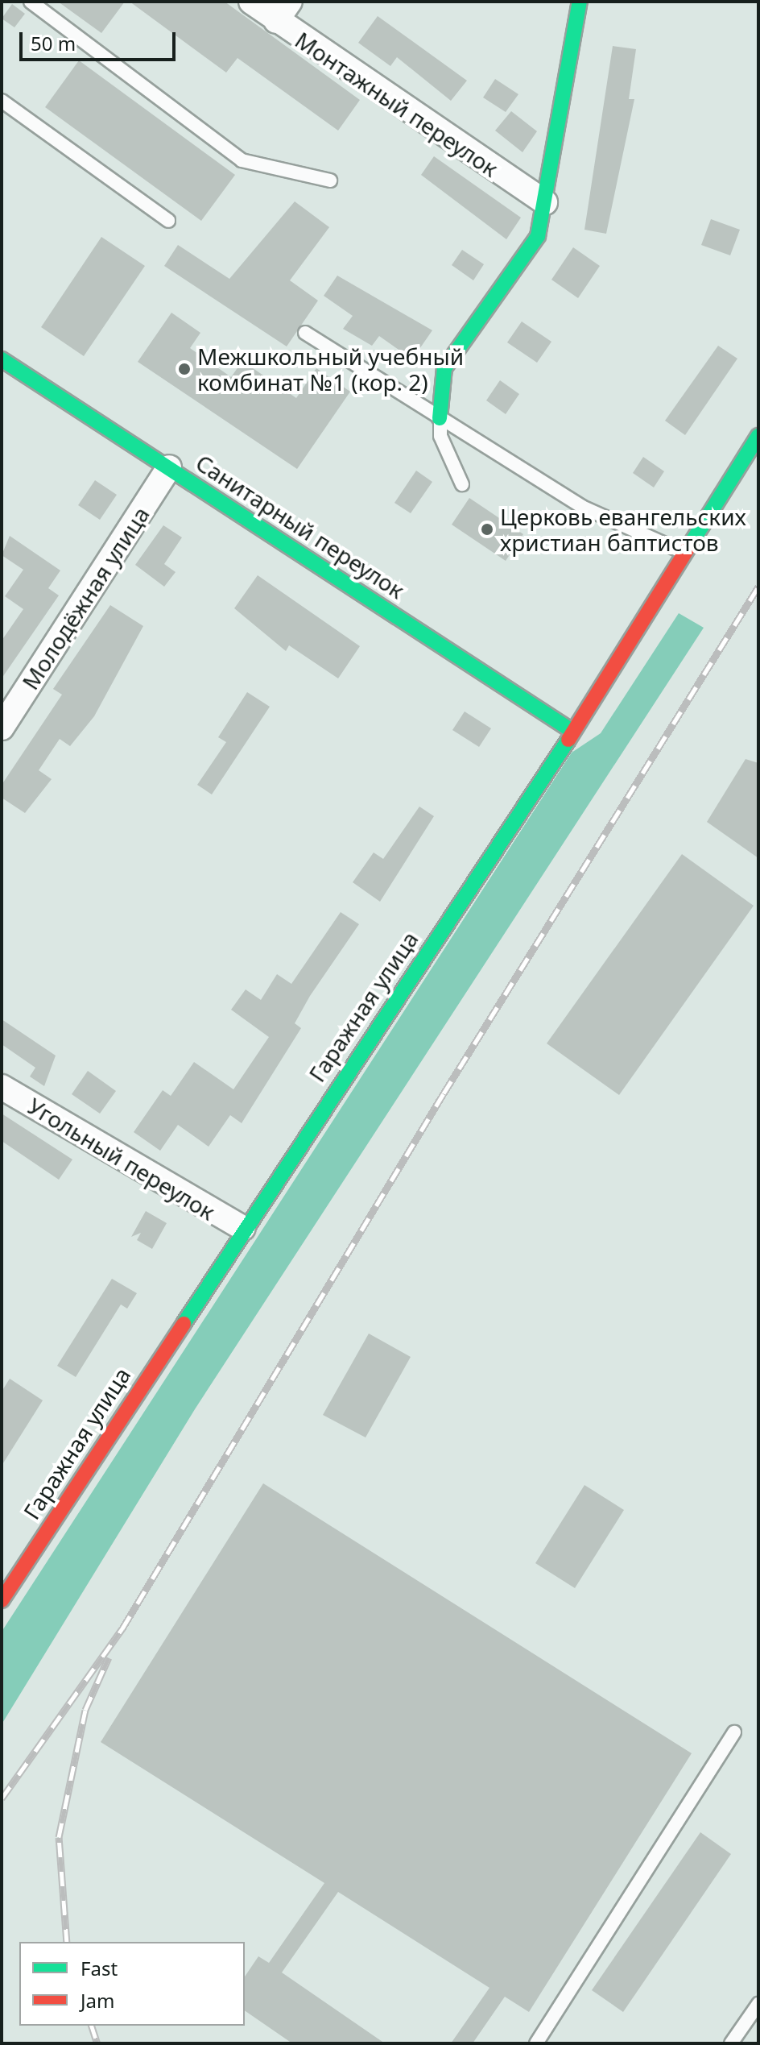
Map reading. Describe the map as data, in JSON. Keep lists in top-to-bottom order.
{
  "streets": {
    "street": [
      "Монтажный переулок",
      "Санитарный переулок",
      "Молодёжная улица",
      "Гаражная улица",
      "Угольный переулок"
    ]
  },
  "crossings": [
    ["Санитарный переулок", "Молодёжная улица"],
    ["Санитарный переулок", "Гаражная улица"],
    ["Гаражная улица", "Угольный переулок"]
  ],
  "places": ["Межшкольный учебный комбинат №1 (кор. 2)", "Церковь евангельских христиан баптистов"],
  "legend": ["Fast", "Jam"],
  "scale_bar": "50 m"
}
